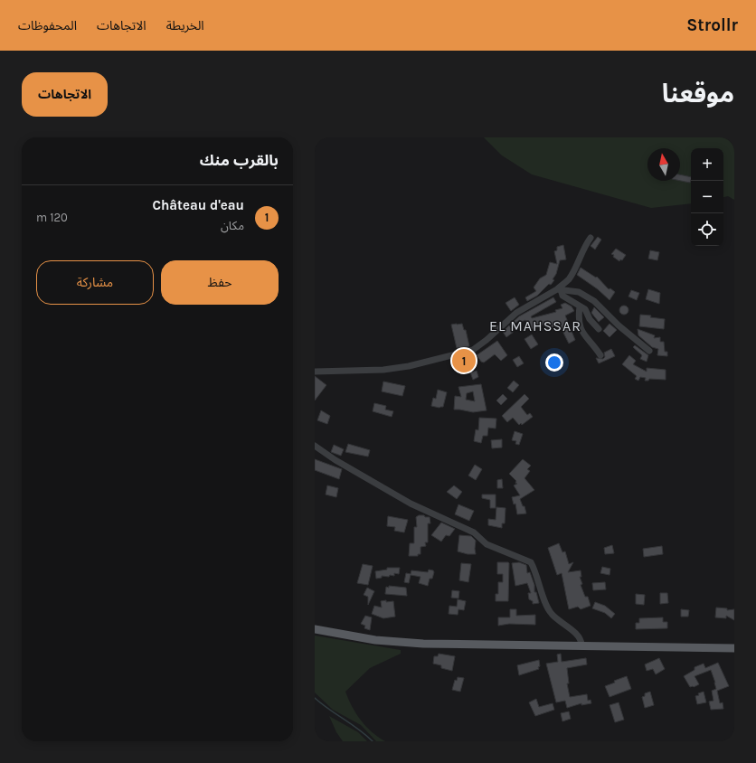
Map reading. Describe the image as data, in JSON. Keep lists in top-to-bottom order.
{
  "districts": ["EL MAHSSAR"],
  "north": "top",
  "page": {
    "header": "Strollr",
    "nav": ["الخريطة", "الاتجاهات", "المحفوظات"],
    "title": "موقعنا",
    "buttons": [
      "الاتجاهات",
      ["حفظ", "مشاركة"]
    ],
    "heading": "بالقرب منك",
    "map_buttons": ["+", "−"],
    "list": [
      {
        "mark": "1",
        "name": "Château d'eau",
        "note": "مكان",
        "value": "120 m"
      }
    ],
    "pins": "1"
  }
}
